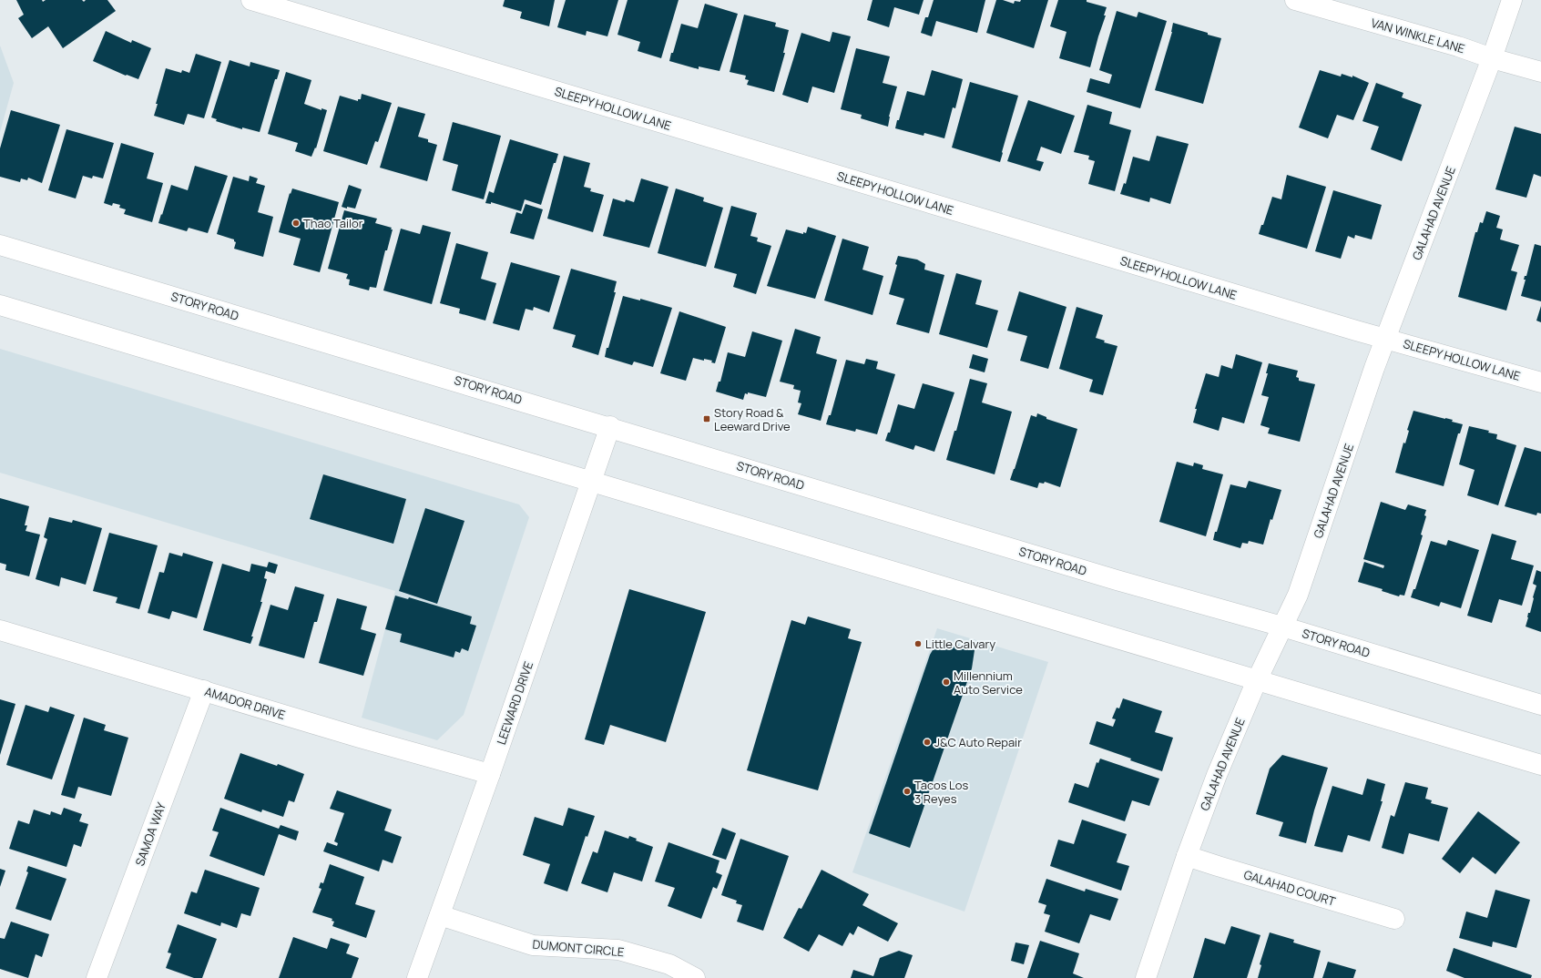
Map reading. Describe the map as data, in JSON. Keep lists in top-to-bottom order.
{
  "streets": {
    "street": [
      "VAN WINKLE LANE",
      "SLEEPY HOLLOW LANE",
      "GALAHAD AVENUE",
      "STORY ROAD",
      "AMADOR DRIVE",
      "LEEWARD DRIVE",
      "SAMOA WAY",
      "GALAHAD COURT",
      "DUMONT CIRCLE"
    ]
  },
  "crossings": [
    ["VAN WINKLE LANE", "GALAHAD AVENUE"],
    ["SLEEPY HOLLOW LANE", "GALAHAD AVENUE"],
    ["GALAHAD AVENUE", "STORY ROAD"],
    ["GALAHAD AVENUE", "GALAHAD COURT"],
    ["STORY ROAD", "LEEWARD DRIVE"],
    ["AMADOR DRIVE", "LEEWARD DRIVE"],
    ["AMADOR DRIVE", "SAMOA WAY"],
    ["LEEWARD DRIVE", "DUMONT CIRCLE"]
  ],
  "places": {
    "other": [
      "Thao Tailor",
      "Little Calvary",
      "Millennium Auto Service",
      "J&C Auto Repair",
      "Tacos Los 3 Reyes"
    ],
    "transit": ["Story Road & Leeward Drive"]
  }
}
